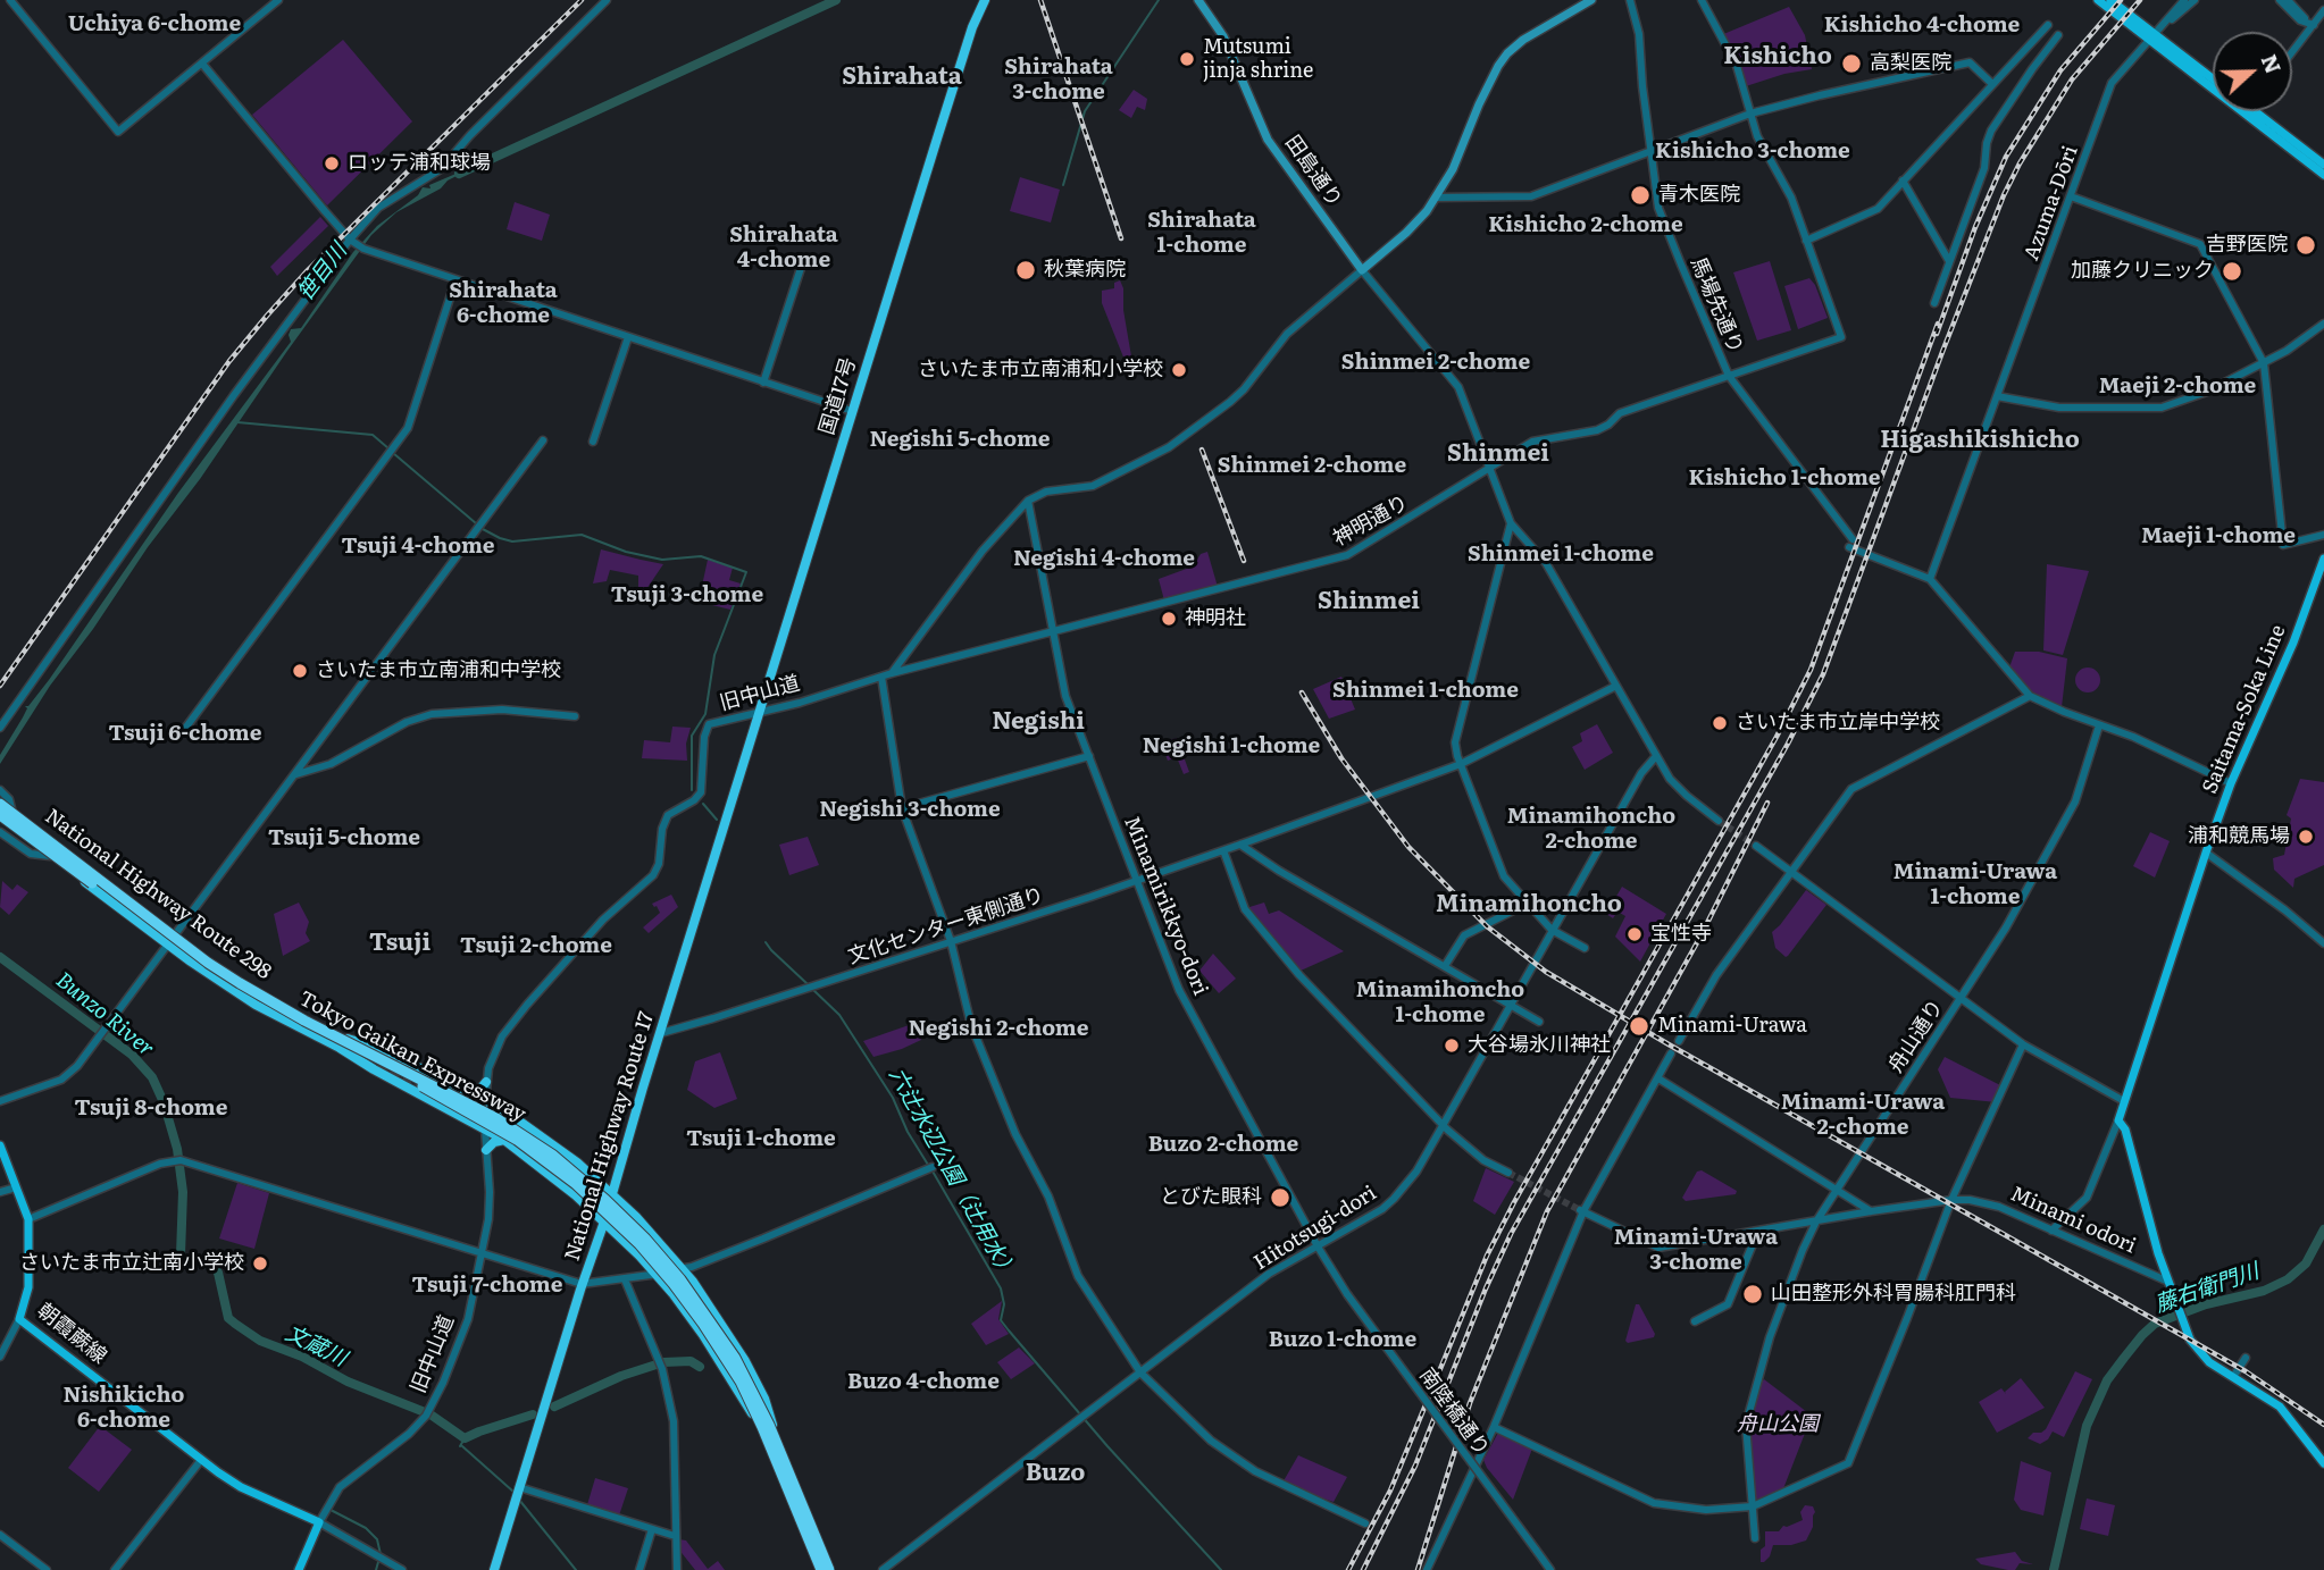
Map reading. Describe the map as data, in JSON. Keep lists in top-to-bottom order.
{
  "streets": {
    "highway": [
      "国道17号",
      "National Highway Route 298",
      "Tokyo Gaikan Expressway",
      "National Highway Route 17"
    ],
    "main road": [
      "田島通り",
      "旧中山道",
      "Saitama-Soka Line",
      "朝霞蕨線"
    ],
    "street": [
      "Azuma-Dōri",
      "馬場先通り",
      "神明通り",
      "Minamirikkyo-dori",
      "文化センター東側通り",
      "舟山通り",
      "Minami odori",
      "Hitotsugi-dori",
      "南陸橋通り"
    ]
  },
  "crossings": [
    ["田島通り", "神明通り"],
    ["Azuma-Dōri", "馬場先通り"],
    ["馬場先通り", "神明通り"],
    ["国道17号", "旧中山道"],
    ["国道17号", "National Highway Route 17"],
    ["神明通り", "旧中山道"],
    ["神明通り", "Minamirikkyo-dori"],
    ["旧中山道", "National Highway Route 17"],
    ["旧中山道", "朝霞蕨線"],
    ["National Highway Route 298", "Tokyo Gaikan Expressway"],
    ["Minamirikkyo-dori", "文化センター東側通り"],
    ["Minamirikkyo-dori", "Hitotsugi-dori"],
    ["Minamirikkyo-dori", "南陸橋通り"],
    ["文化センター東側通り", "National Highway Route 17"],
    ["舟山通り", "Minami odori"]
  ],
  "districts": [
    "Uchiya 6-chome",
    "Kishicho 4-chome",
    "Kishicho",
    "Shirahata 3-chome",
    "Shirahata",
    "Kishicho 3-chome",
    "Shirahata 1-chome",
    "Kishicho 2-chome",
    "Shirahata 4-chome",
    "Shirahata 6-chome",
    "Shinmei 2-chome",
    "Maeji 2-chome",
    "Negishi 5-chome",
    "Higashikishicho",
    "Shinmei",
    "Shinmei 2-chome",
    "Kishicho 1-chome",
    "Maeji 1-chome",
    "Tsuji 4-chome",
    "Shinmei 1-chome",
    "Negishi 4-chome",
    "Tsuji 3-chome",
    "Shinmei",
    "Shinmei 1-chome",
    "Negishi",
    "Tsuji 6-chome",
    "Negishi 1-chome",
    "Negishi 3-chome",
    "Minamihoncho 2-chome",
    "Tsuji 5-chome",
    "Minami-Urawa 1-chome",
    "Minamihoncho",
    "Tsuji",
    "Tsuji 2-chome",
    "Minamihoncho 1-chome",
    "Negishi 2-chome",
    "Minami-Urawa 2-chome",
    "Tsuji 8-chome",
    "Tsuji 1-chome",
    "Buzo 2-chome",
    "Minami-Urawa 3-chome",
    "Tsuji 7-chome",
    "Buzo 1-chome",
    "Buzo 4-chome",
    "Nishikicho 6-chome",
    "Buzo"
  ],
  "water": [
    "笹目川",
    "Bunzo River",
    "六辻水辺公園（辻用水）",
    "藤右衛門川",
    "文蔵川"
  ],
  "parks": ["舟山公園"],
  "places": [
    "Mutsumi jinja shrine",
    "高梨医院",
    "ロッテ浦和球場",
    "青木医院",
    "吉野医院",
    "秋葉病院",
    "加藤クリニック",
    "さいたま市立南浦和小学校",
    "神明社",
    "さいたま市立南浦和中学校",
    "さいたま市立岸中学校",
    "浦和競馬場",
    "宝性寺",
    "Minami-Urawa",
    "大谷場氷川神社",
    "とびた眼科",
    "さいたま市立辻南小学校",
    "山田整形外科胃腸科肛門科"
  ],
  "north": "right"
}
